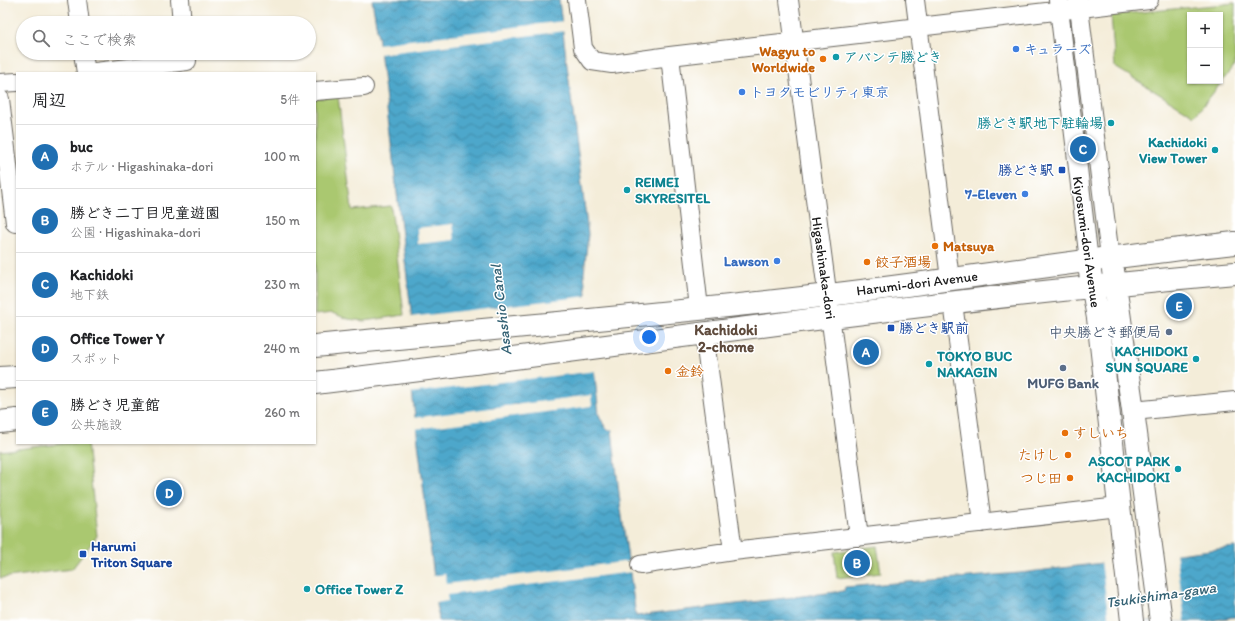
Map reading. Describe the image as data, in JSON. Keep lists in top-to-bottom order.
{
  "streets": {
    "main road": ["Kiyosumi-dori Avenue", "Harumi-dori Avenue"],
    "street": ["Higashinaka-dori"]
  },
  "crossings": [
    ["Kiyosumi-dori Avenue", "Harumi-dori Avenue"],
    ["Higashinaka-dori", "Harumi-dori Avenue"]
  ],
  "districts": ["Kachidoki 2-chome"],
  "water": ["Asashio Canal", "Tsukishima-gawa"],
  "places": {
    "other": [
      "キュラーズ",
      "アバンテ勝どき",
      "Wagyu to Worldwide",
      "トヨタモビリティ東京",
      "勝どき駅地下駐輪場",
      "Kachidoki View Tower",
      "REIMEI SKYRESITEL",
      "7-Eleven",
      "Matsuya",
      "Lawson",
      "餃子酒場",
      "中央勝どき郵便局",
      "KACHIDOKI SUN SQUARE",
      "TOKYO BUC NAKAGIN",
      "MUFG Bank",
      "金鈴",
      "すしいち",
      "たけし",
      "ASCOT PARK KACHIDOKI",
      "つじ田",
      "Office Tower Z"
    ],
    "transit": ["勝どき駅", "勝どき駅前", "Harumi Triton Square"]
  },
  "page": {
    "map_buttons": ["+", "−"],
    "search": "ここで検索",
    "heading": ["周辺", "5件"],
    "list": [
      {
        "mark": "A",
        "name": "buc",
        "note": "ホテル · Higashinaka-dori",
        "value": "100 m"
      },
      {
        "mark": "B",
        "name": "勝どき二丁目児童遊園",
        "note": "公園 · Higashinaka-dori",
        "value": "150 m"
      },
      {
        "mark": "C",
        "name": "Kachidoki",
        "note": "地下鉄",
        "value": "230 m"
      },
      {
        "mark": "D",
        "name": "Office Tower Y",
        "note": "スポット",
        "value": "240 m"
      },
      {
        "mark": "E",
        "name": "勝どき児童館",
        "note": "公共施設",
        "value": "260 m"
      }
    ],
    "pins": [
      "C",
      "E",
      "A",
      "D",
      "B"
    ]
  }
}
